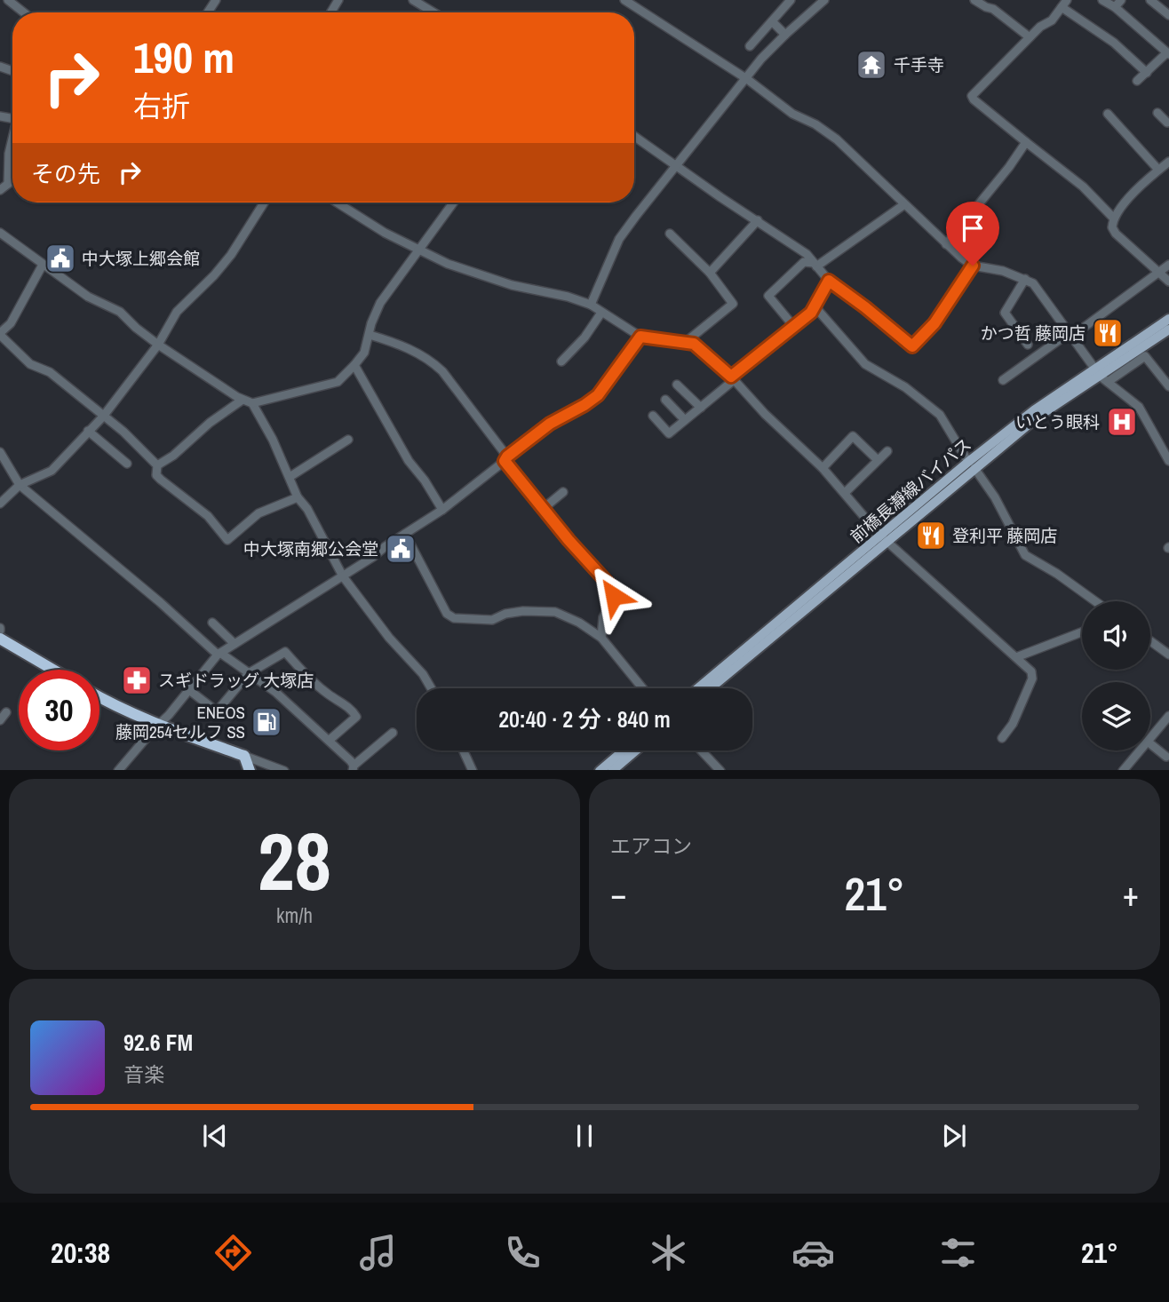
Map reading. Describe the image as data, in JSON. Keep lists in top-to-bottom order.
{
  "streets": {
    "main road": ["前橋長瀞線バイパス"]
  },
  "places": {
    "temple": ["千手寺"],
    "public building": ["中大塚上郷会館", "中大塚南郷公会堂"],
    "restaurant": ["かつ哲 藤岡店", "登利平 藤岡店"],
    "hospital": ["いとう眼科"],
    "pharmacy": ["スギドラッグ 大塚店"],
    "fuel station": ["ENEOS 藤岡254セルフ SS"]
  },
  "page": {
    "turn": ["190 m", "右折"],
    "then": "その先",
    "limit": "30",
    "trip": "20:40 · 2 分 · 840 m",
    "tile": [
      ["28", "km/h"],
      "エアコン"
    ],
    "heat": ["−", "21°", "+"],
    "song": ["92.6 FM", "音楽"],
    "tabs": ["20:38", "21°"]
  }
}
